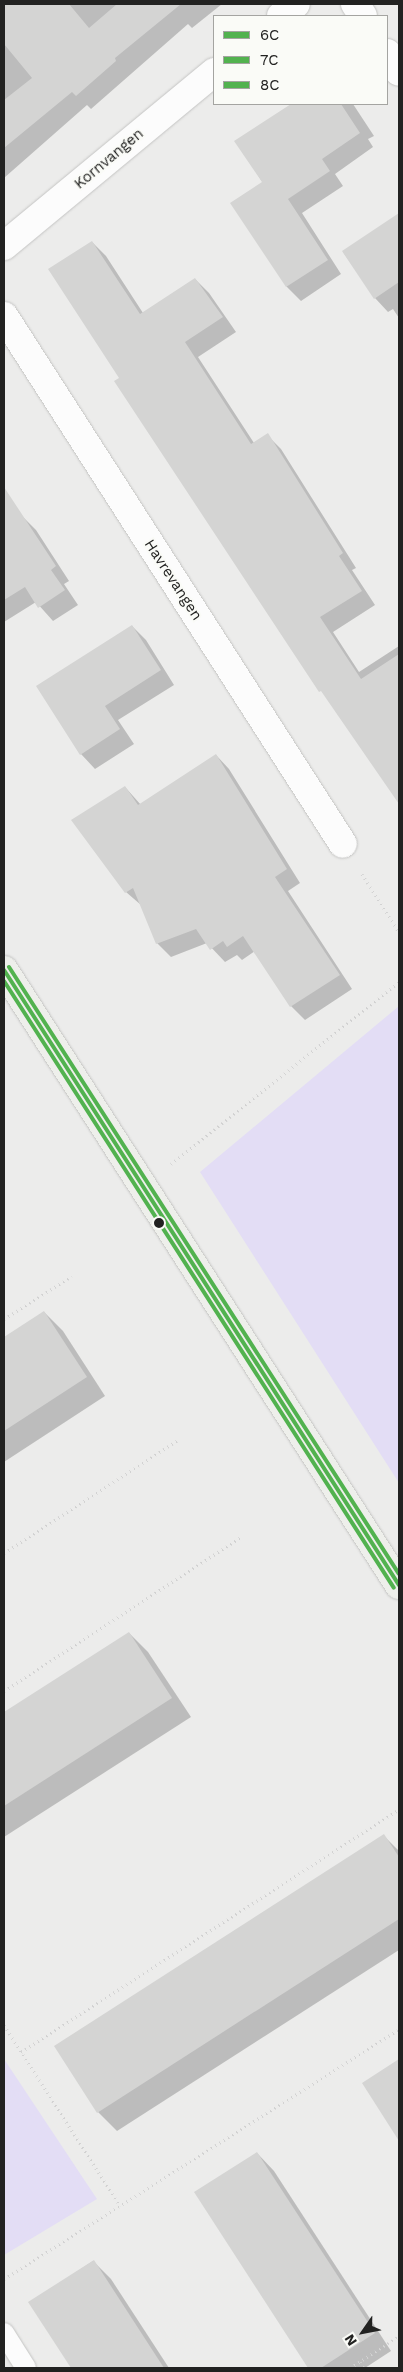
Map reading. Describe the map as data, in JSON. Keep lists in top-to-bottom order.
{
  "streets": {
    "street": ["Kornvangen", "Havrevangen"]
  },
  "lines": ["transit line 8C", "transit line 6C", "transit line 7C"],
  "legend": ["6C", "7C", "8C"],
  "north": "bottom left"
}
